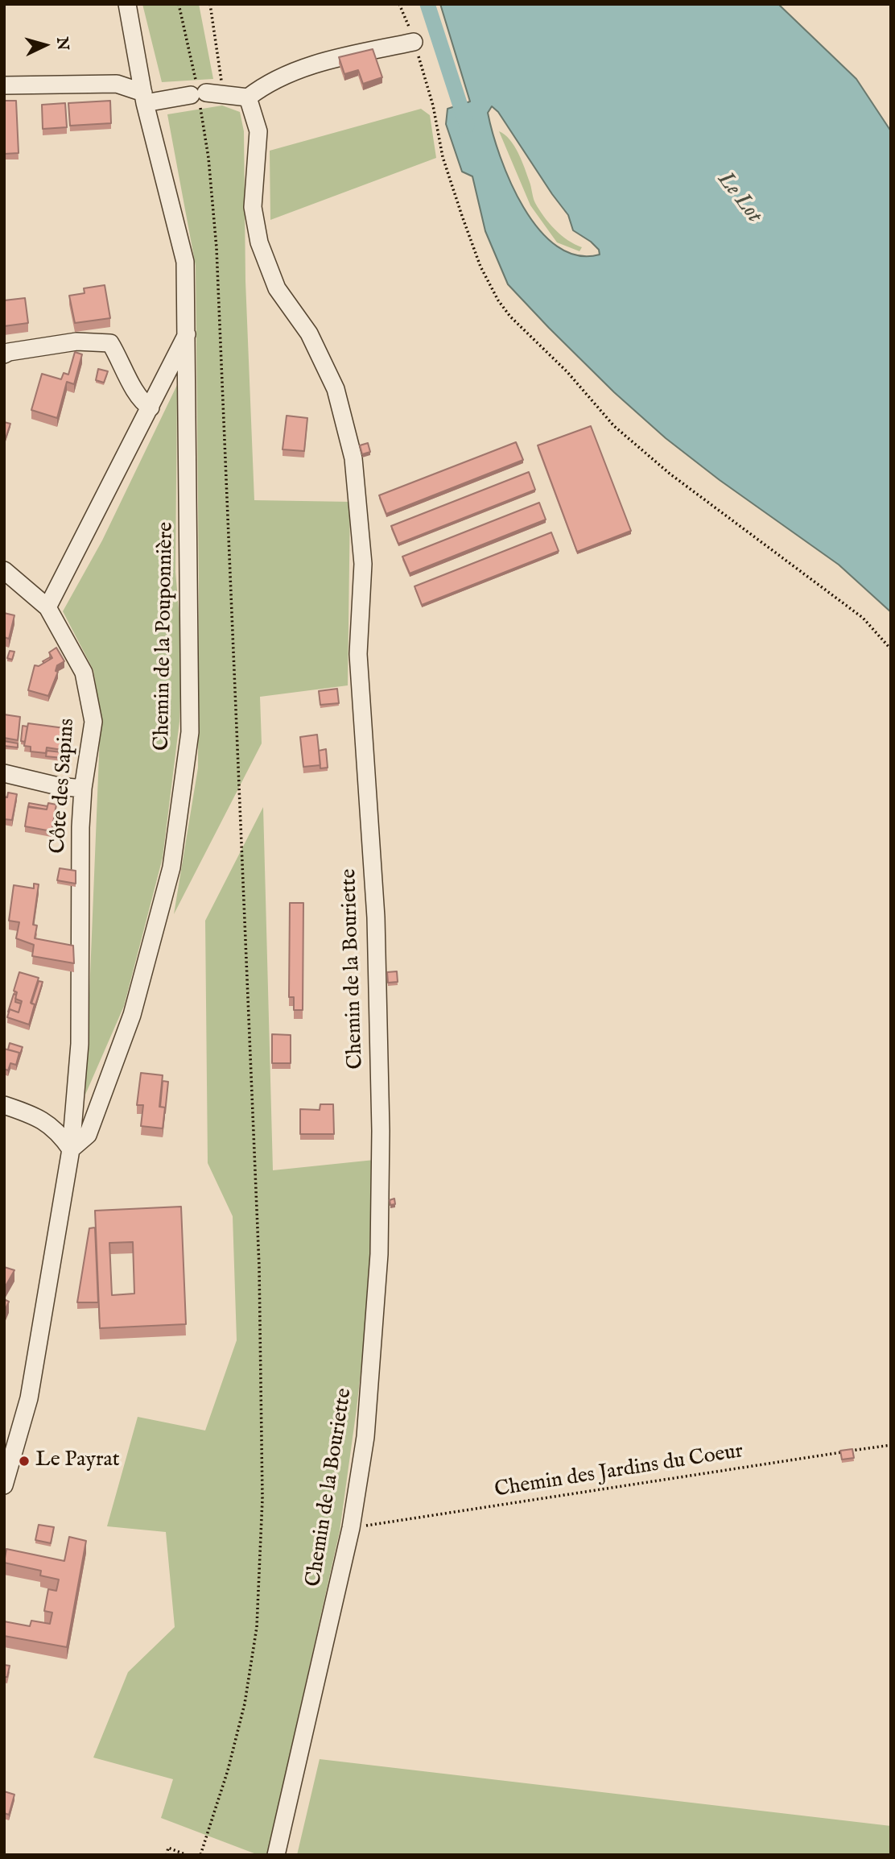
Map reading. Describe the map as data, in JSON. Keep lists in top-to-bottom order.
{
  "streets": {
    "street": ["Chemin de la Pouponnière", "Côte des Sapins", "Chemin de la Bouriette"],
    "path": ["Chemin des Jardins du Coeur"]
  },
  "crossings": [
    ["Chemin de la Pouponnière", "Côte des Sapins"],
    ["Chemin de la Bouriette", "Chemin des Jardins du Coeur"]
  ],
  "water": ["Le Lot"],
  "places": ["Le Payrat"],
  "north": "right"
}
